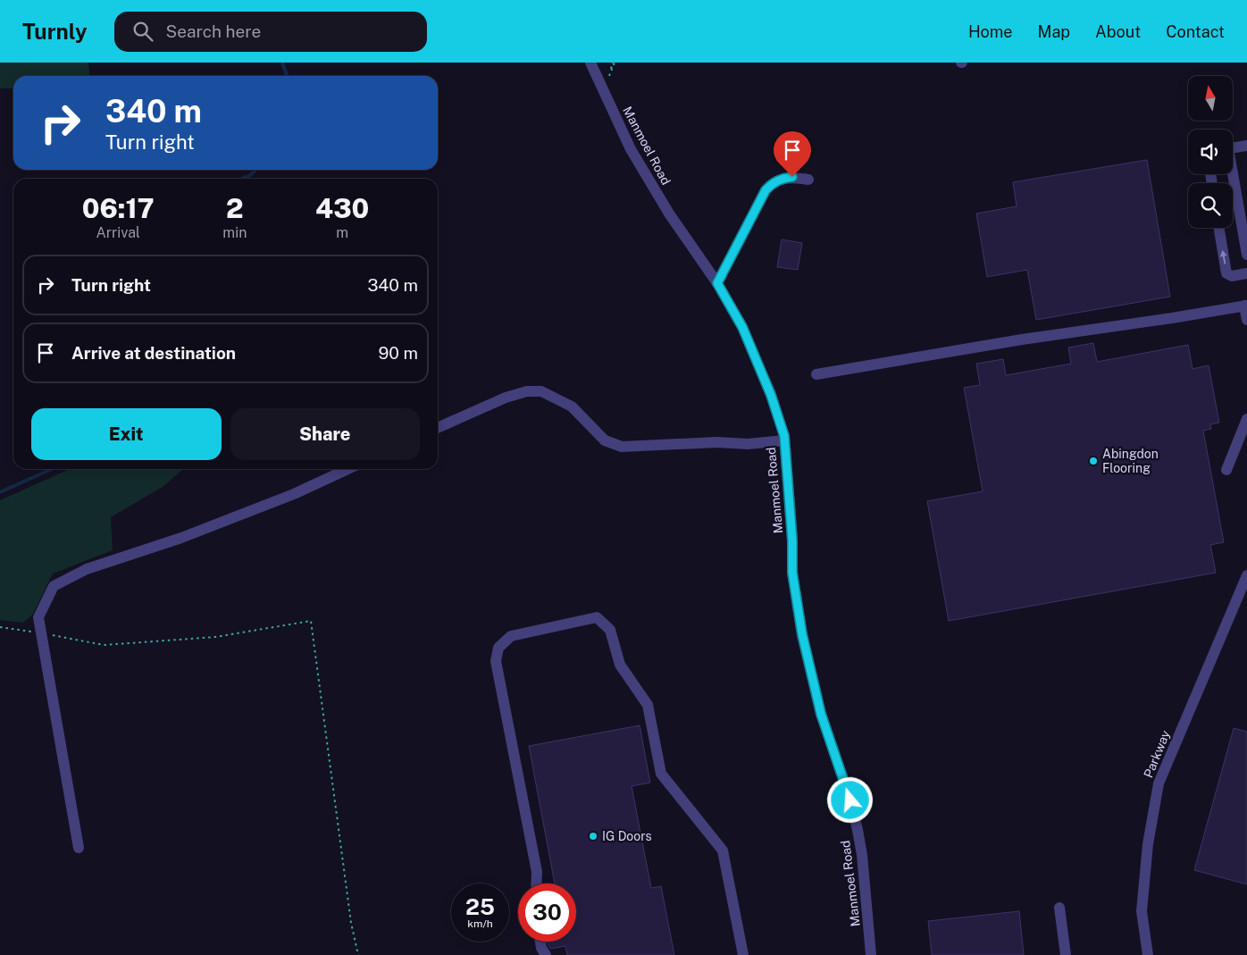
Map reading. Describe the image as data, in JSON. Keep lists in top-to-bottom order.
{
  "streets": {
    "street": ["Manmoel Road", "Parkway"]
  },
  "places": ["Abingdon Flooring", "IG Doors"],
  "north": "top",
  "page": {
    "header": "Turnly",
    "search": "Search here",
    "nav": [
      "Home",
      "Map",
      "About",
      "Contact"
    ],
    "turn": ["340 m", "Turn right"],
    "eta": [
      "06:17",
      "Arrival",
      "2",
      "min",
      "430",
      "m"
    ],
    "list": [
      {
        "name": "Turn right",
        "value": "340 m"
      },
      {
        "name": "Arrive at destination",
        "value": "90 m"
      }
    ],
    "buttons": ["Exit", "Share"],
    "speed": "25 km/h",
    "limit": "30"
  }
}
